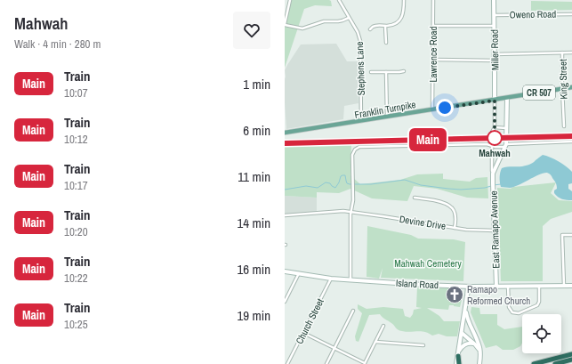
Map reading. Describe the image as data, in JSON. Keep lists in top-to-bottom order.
{
  "streets": {
    "main road": ["CR 507", "Franklin Turnpike"],
    "street": [
      "Oweno Road",
      "Miller Road",
      "Lawrence Road",
      "Stephens Lane",
      "King Street",
      "Devine Drive",
      "East Ramapo Avenue",
      "Island Road",
      "Church Street"
    ]
  },
  "crossings": [
    ["Oweno Road", "Miller Road"],
    ["Miller Road", "Franklin Turnpike"],
    ["Lawrence Road", "Franklin Turnpike"],
    ["Stephens Lane", "Franklin Turnpike"],
    ["King Street", "Franklin Turnpike"],
    ["Devine Drive", "East Ramapo Avenue"],
    ["East Ramapo Avenue", "Island Road"],
    ["Island Road", "Church Street"]
  ],
  "parks": ["Mahwah Cemetery"],
  "places": {
    "other": ["Mahwah"],
    "church": ["Ramapo Reformed Church"]
  },
  "page": {
    "heading": ["Mahwah", "Walk · 4 min · 280 m"],
    "on_map": "Main",
    "list": [
      {
        "mark": "Main",
        "name": "Train",
        "note": "10:07",
        "value": "1 min"
      },
      {
        "mark": "Main",
        "name": "Train",
        "note": "10:12",
        "value": "6 min"
      },
      {
        "mark": "Main",
        "name": "Train",
        "note": "10:17",
        "value": "11 min"
      },
      {
        "mark": "Main",
        "name": "Train",
        "note": "10:20",
        "value": "14 min"
      },
      {
        "mark": "Main",
        "name": "Train",
        "note": "10:22",
        "value": "16 min"
      },
      {
        "mark": "Main",
        "name": "Train",
        "note": "10:25",
        "value": "19 min"
      }
    ]
  }
}
